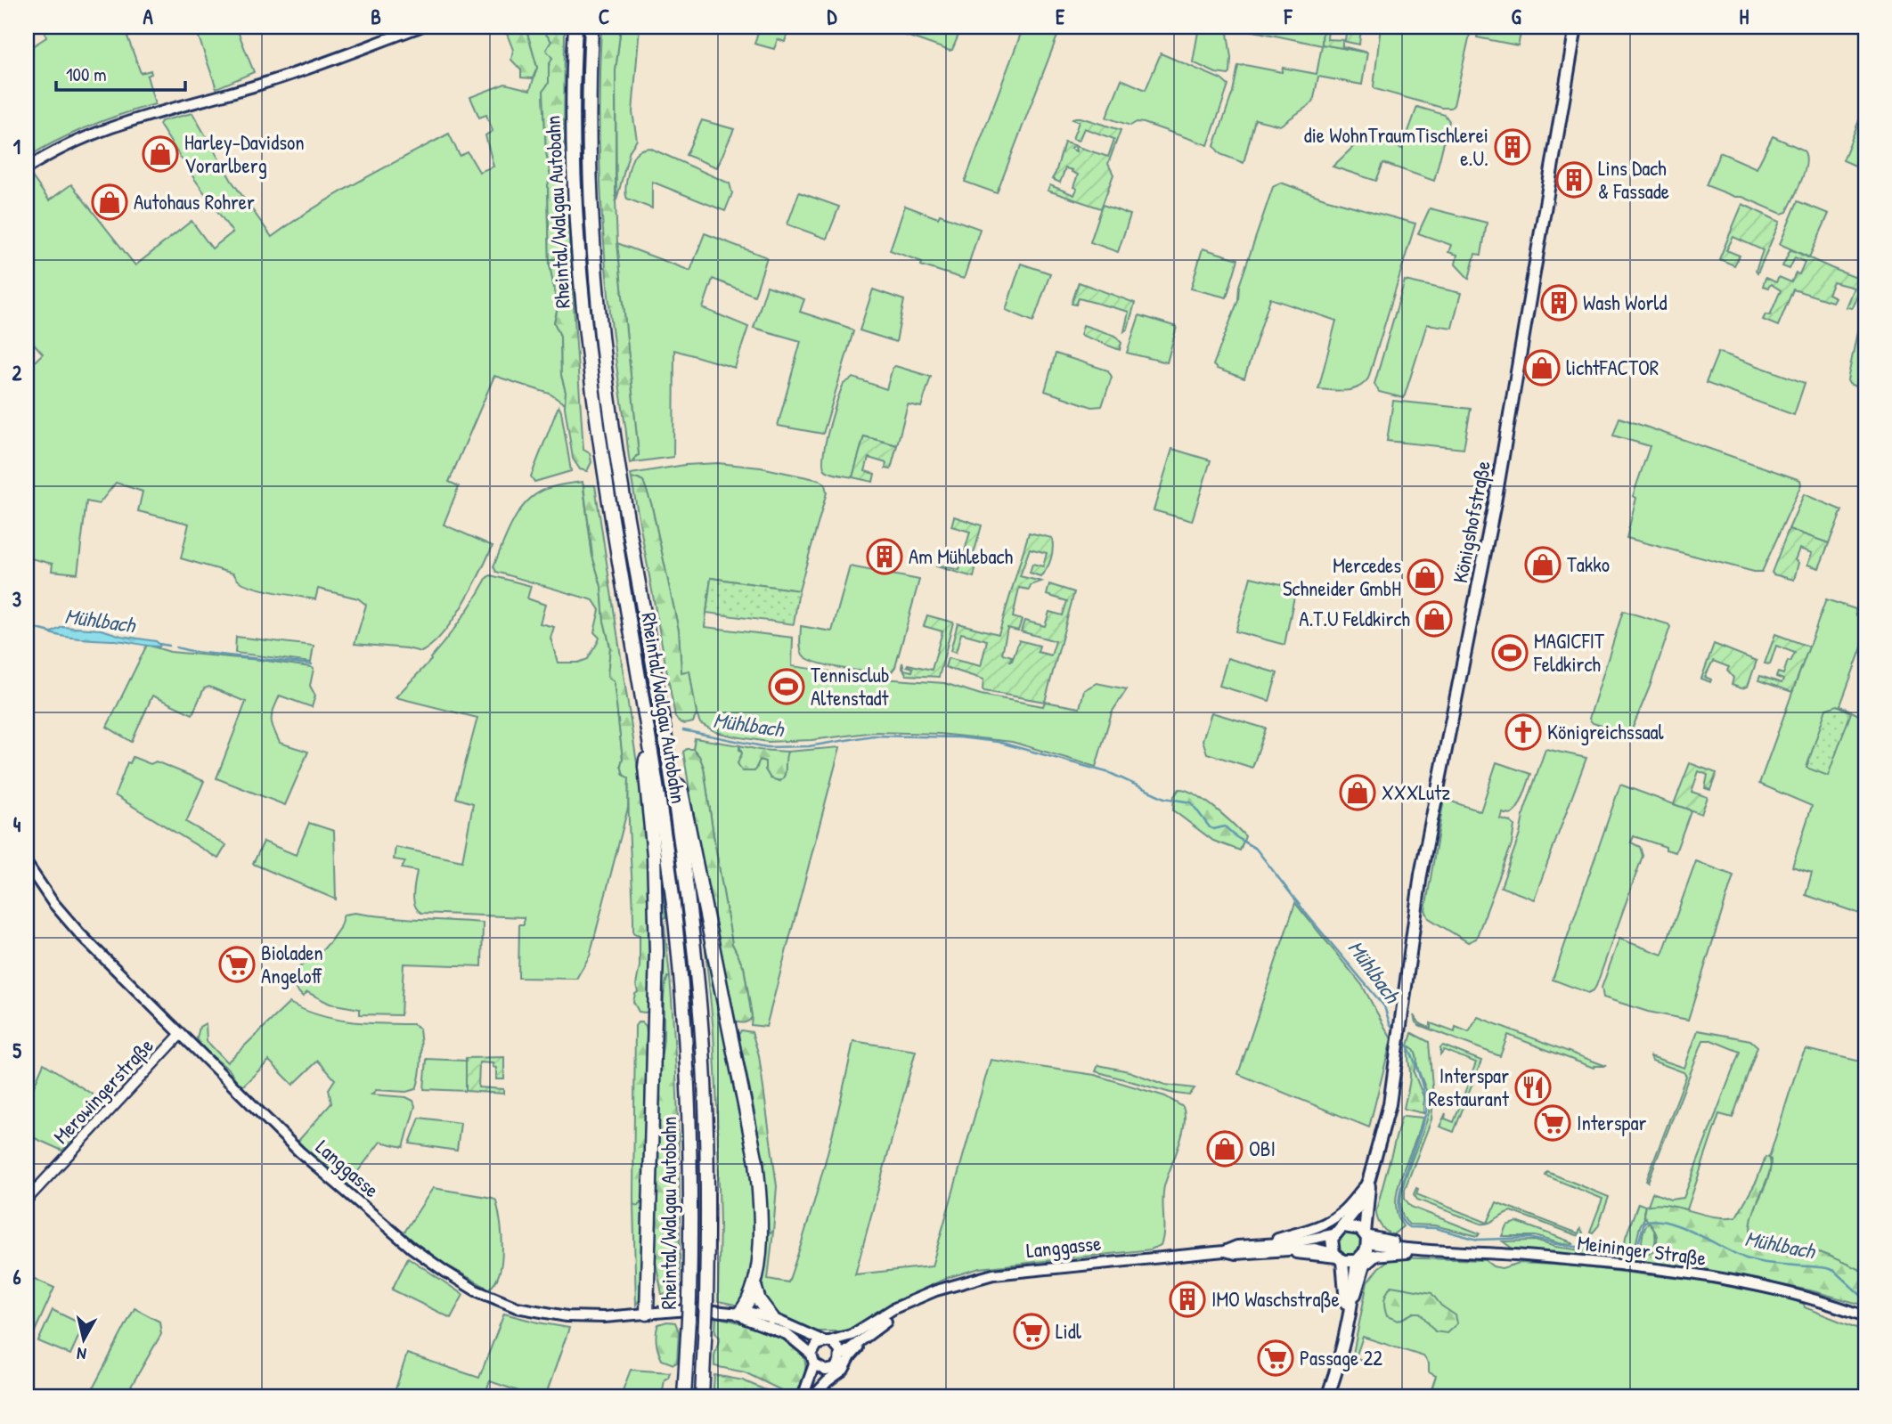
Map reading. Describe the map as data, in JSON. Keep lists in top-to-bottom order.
{
  "streets": {
    "highway": ["Rheintal/Walgau Autobahn"],
    "main road": ["Königshofstraße", "Langgasse", "Meininger Straße"],
    "street": ["Merowingerstraße"]
  },
  "crossings": [
    ["Merowingerstraße", "Langgasse"],
    ["Langgasse", "Meininger Straße"]
  ],
  "water": ["Mühlbach"],
  "places": {
    "building": [
      "die WohnTraumTischlerei e.U.",
      "Lins Dach & Fassade",
      "Wash World",
      "Am Mühlebach",
      "IMO Waschstraße"
    ],
    "shop": [
      "Harley-Davidson Vorarlberg",
      "Autohaus Rohrer",
      "lichtFACTOR",
      "Takko",
      "Mercedes Schneider GmbH",
      "A.T.U Feldkirch",
      "XXXLutz",
      "OBI"
    ],
    "sports": ["MAGICFIT Feldkirch", "Tennisclub Altenstadt"],
    "church": ["Königreichssaal"],
    "supermarket": [
      "Bioladen Angeloff",
      "Interspar",
      "Lidl",
      "Passage 22"
    ],
    "restaurant": ["Interspar Restaurant"]
  },
  "scale_bar": "100 m",
  "north": "bottom",
  "grid": {
    "columns": [
      "A",
      "B",
      "C",
      "D",
      "E",
      "F",
      "G",
      "H"
    ],
    "rows": [
      "1",
      "2",
      "3",
      "4",
      "5",
      "6"
    ]
  }
}
